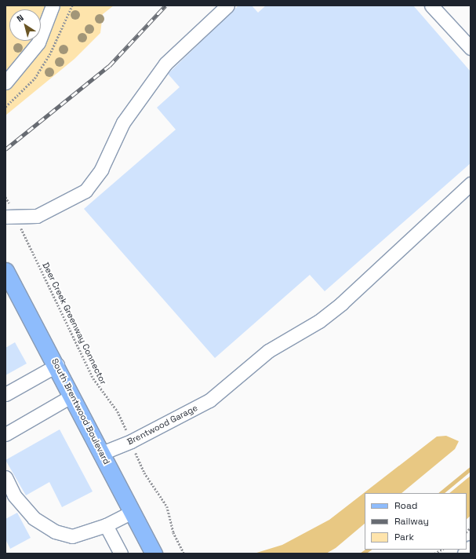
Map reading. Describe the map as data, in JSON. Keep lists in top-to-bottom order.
{
  "streets": {
    "main road": ["South Brentwood Boulevard"],
    "street": ["Brentwood Garage"],
    "path": ["Deer Creek Greenway Connector"]
  },
  "crossings": [
    ["Deer Creek Greenway Connector", "Brentwood Garage"],
    ["South Brentwood Boulevard", "Brentwood Garage"]
  ],
  "legend": ["Road", "Railway", "Park"],
  "north": "top left"
}
